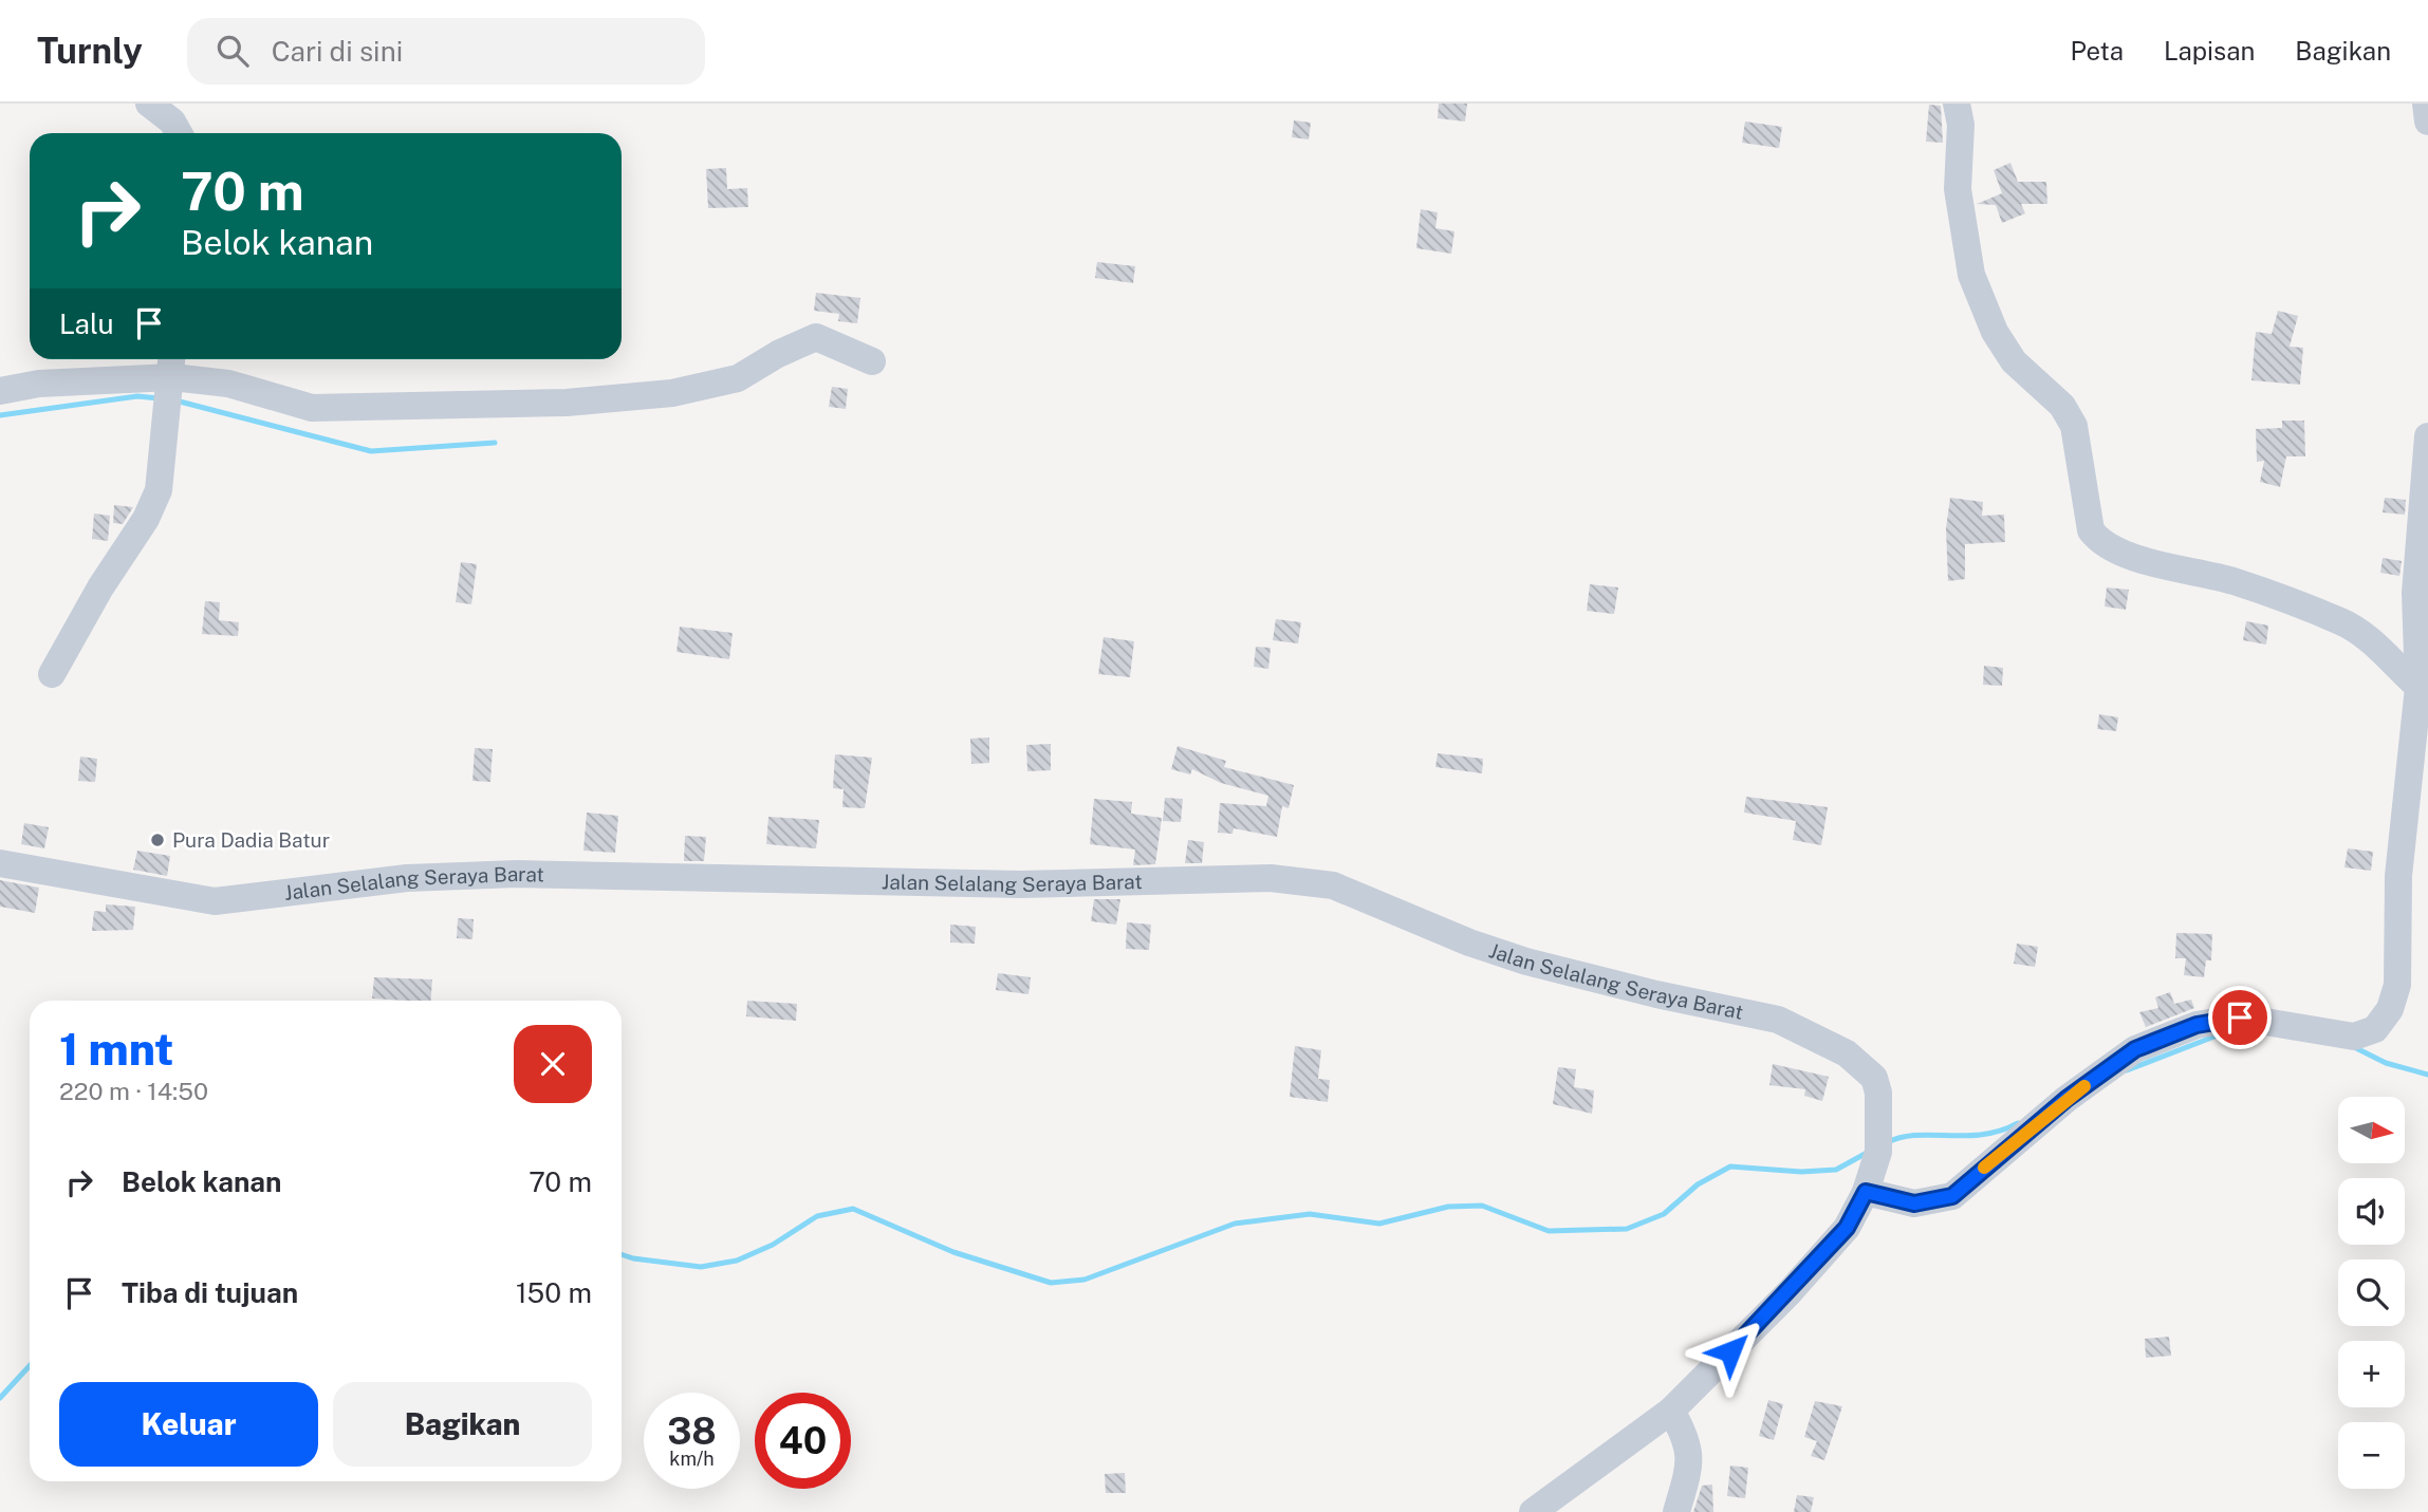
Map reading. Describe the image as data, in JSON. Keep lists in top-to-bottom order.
{
  "streets": {
    "street": ["Jalan Selalang Seraya Barat"]
  },
  "places": ["Pura Dadia Batur"],
  "north": "right",
  "page": {
    "header": "Turnly",
    "search": "Cari di sini",
    "nav": ["Peta", "Lapisan", "Bagikan"],
    "turn": ["70 m", "Belok kanan"],
    "then": "Lalu",
    "heading": ["1 mnt", "220 m · 14:50"],
    "map_buttons": ["+", "−"],
    "list": [
      {
        "name": "Belok kanan",
        "value": "70 m"
      },
      {
        "name": "Tiba di tujuan",
        "value": "150 m"
      }
    ],
    "buttons": ["Keluar", "Bagikan"],
    "speed": "38 km/h",
    "limit": "40"
  }
}
